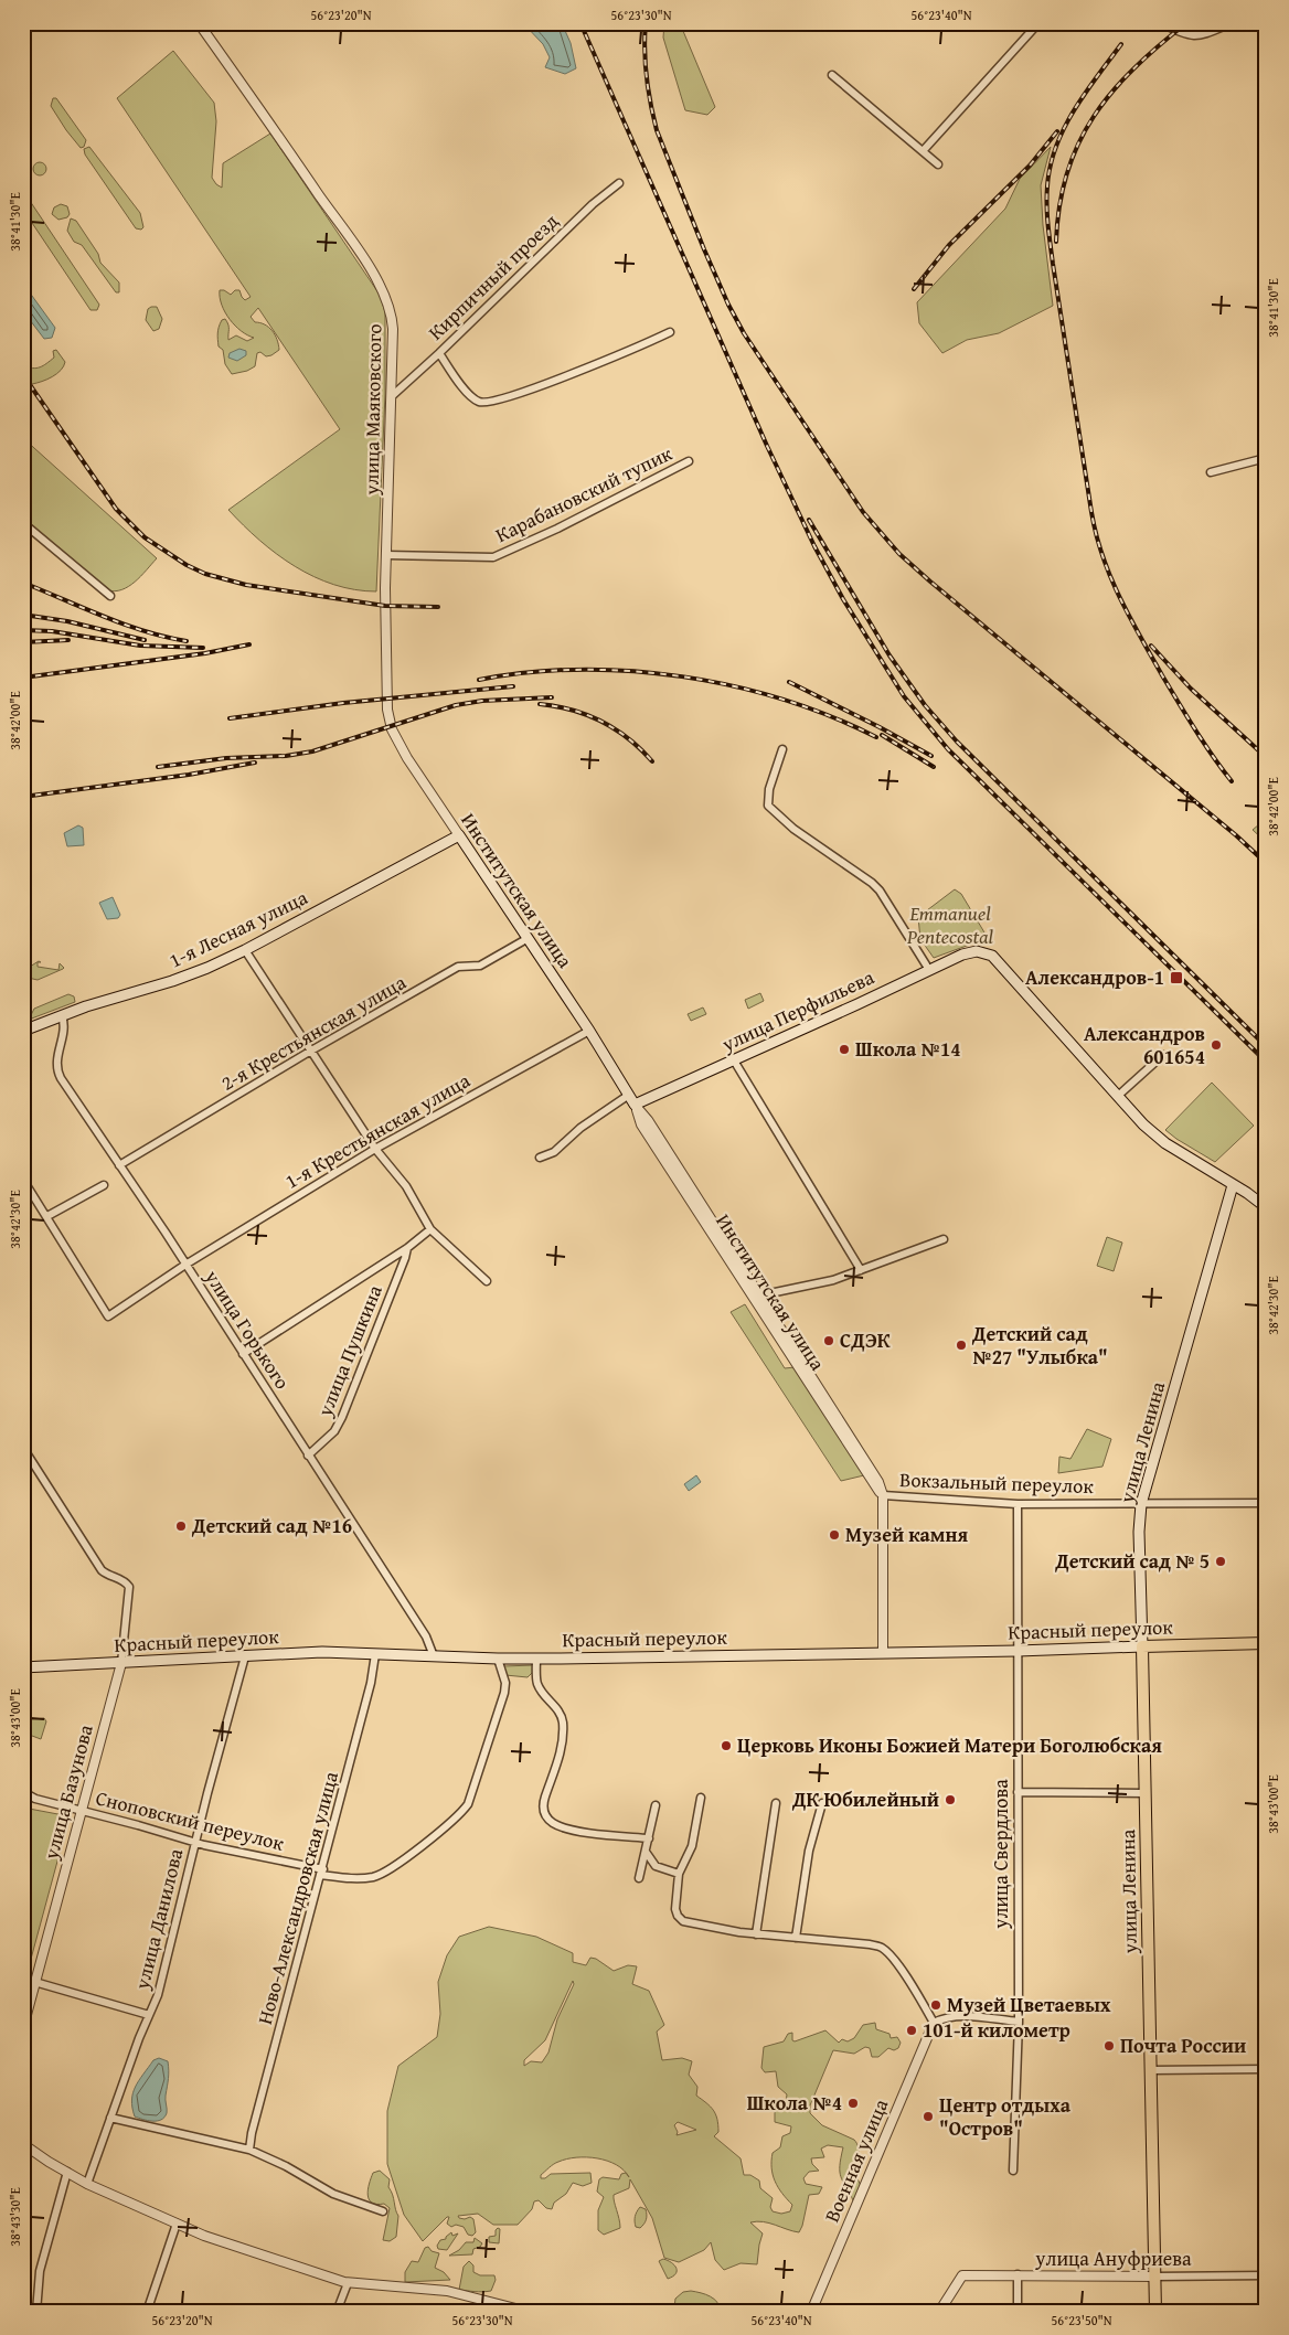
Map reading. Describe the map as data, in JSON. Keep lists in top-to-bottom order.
{
  "streets": {
    "main road": [
      "Институтская улица",
      "1-я Лесная улица",
      "улица Перфильева",
      "улица Ленина",
      "Красный переулок"
    ],
    "street": [
      "Кирпичный проезд",
      "улица Маяковского",
      "Карабановский тупик",
      "2-я Крестьянская улица",
      "1-я Крестьянская улица",
      "улица Горького",
      "улица Пушкина",
      "Вокзальный переулок",
      "улица Базунова",
      "Сноповский переулок",
      "улица Свердлова",
      "Ново-Александровская улица",
      "улица Данилова",
      "Военная улица",
      "улица Ануфриева"
    ]
  },
  "crossings": [
    ["Кирпичный проезд", "улица Маяковского"],
    ["улица Маяковского", "Карабановский тупик"],
    ["улица Маяковского", "Институтская улица"],
    ["Институтская улица", "1-я Лесная улица"],
    ["Институтская улица", "улица Перфильева"],
    ["Институтская улица", "2-я Крестьянская улица"],
    ["Институтская улица", "1-я Крестьянская улица"],
    ["Институтская улица", "Вокзальный переулок"],
    ["Институтская улица", "Красный переулок"],
    ["1-я Лесная улица", "улица Горького"],
    ["2-я Крестьянская улица", "улица Горького"],
    ["1-я Крестьянская улица", "улица Горького"],
    ["улица Горького", "улица Пушкина"],
    ["улица Горького", "Красный переулок"],
    ["улица Ленина", "Вокзальный переулок"],
    ["улица Ленина", "Красный переулок"],
    ["улица Ленина", "улица Ануфриева"],
    ["Вокзальный переулок", "улица Свердлова"],
    ["Красный переулок", "улица Базунова"],
    ["Красный переулок", "Сноповский переулок"],
    ["Красный переулок", "улица Свердлова"],
    ["Красный переулок", "Ново-Александровская улица"],
    ["Красный переулок", "улица Данилова"],
    ["улица Базунова", "Сноповский переулок"],
    ["Сноповский переулок", "Ново-Александровская улица"],
    ["Сноповский переулок", "улица Данилова"]
  ],
  "parks": ["Emmanuel Pentecostal"],
  "places": {
    "transit": ["Александров-1"],
    "other": [
      "Александров 601654",
      "Школа №14",
      "СДЭК",
      "Детский сад №27 \"Улыбка\"",
      "Детский сад №16",
      "Музей камня",
      "Детский сад № 5",
      "Церковь Иконы Божией Матери Боголюбская",
      "ДК Юбилейный",
      "Музей Цветаевых",
      "101-й километр",
      "Почта России",
      "Школа №4",
      "Центр отдыха \"Остров\""
    ]
  },
  "coordinates": [
    "56°23'20\"N",
    "56°23'30\"N",
    "56°23'40\"N",
    "38°41'30\"E",
    "38°42'00\"E",
    "38°42'30\"E",
    "38°43'00\"E",
    "38°43'30\"E",
    "56°23'50\"N"
  ]
}
